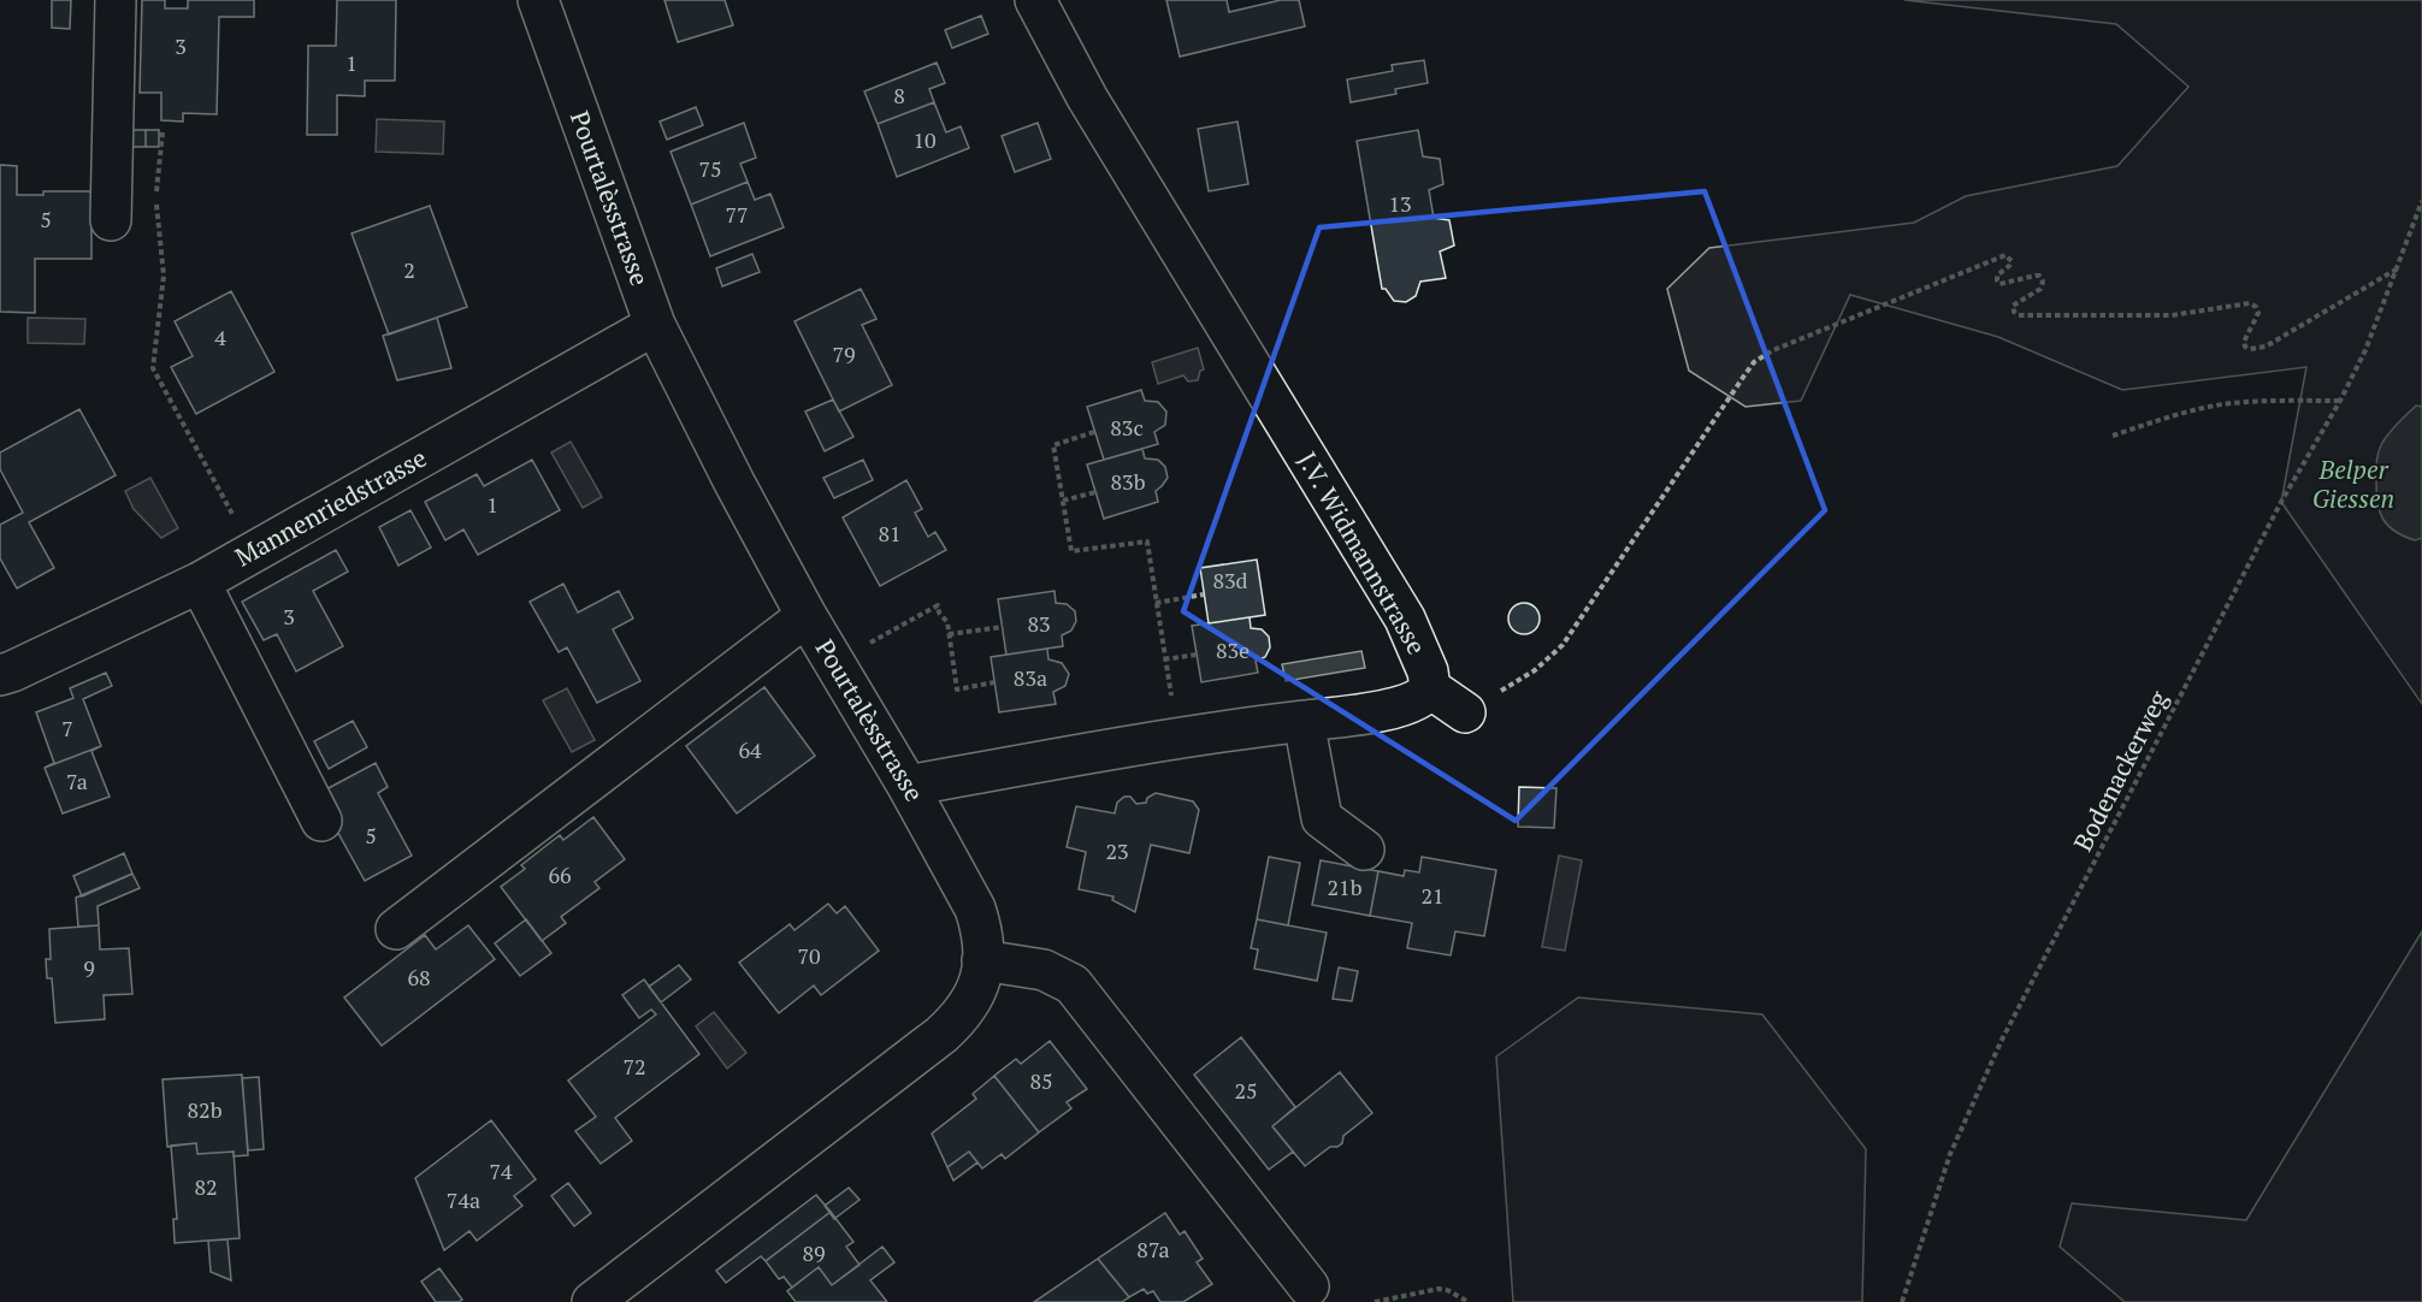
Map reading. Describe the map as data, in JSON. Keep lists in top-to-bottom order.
{
  "streets": {
    "street": ["Pourtalèsstrasse", "Mannenriedstrasse", "J.V. Widmannstrasse"],
    "path": ["Bodenackerweg"]
  },
  "crossings": [
    ["Pourtalèsstrasse", "Mannenriedstrasse"],
    ["Pourtalèsstrasse", "J.V. Widmannstrasse"]
  ],
  "parks": ["Belper Giessen"],
  "house_numbers": [
    "3",
    "1",
    "8",
    "10",
    "75",
    "13",
    "77",
    "5",
    "2",
    "4",
    "79",
    "83c",
    "83b",
    "1",
    "81",
    "83d",
    "3",
    "83",
    "83e",
    "83a",
    "7",
    "64",
    "7a",
    "5",
    "23",
    "66",
    "21b",
    "21",
    "70",
    "9",
    "68",
    "72",
    "85",
    "25",
    "82b",
    "74",
    "82",
    "74a",
    "87a",
    "89"
  ]
}
